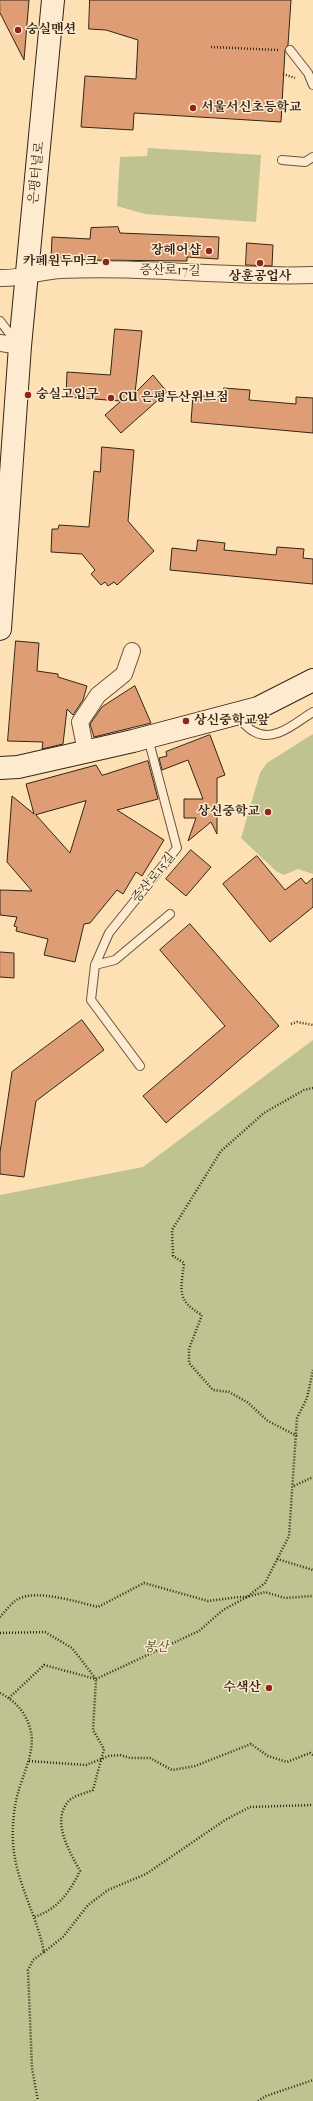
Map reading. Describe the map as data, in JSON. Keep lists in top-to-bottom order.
{
  "streets": {
    "main road": ["은평터널로"],
    "street": ["증산로17길"],
    "lane": ["증산로15길"]
  },
  "crossings": [
    ["은평터널로", "증산로17길"]
  ],
  "parks": ["봉산"],
  "places": [
    "숭실맨션",
    "서울서신초등학교",
    "장헤어샵",
    "카페원두마크",
    "상훈공업사",
    "숭실고입구",
    "CU 은평두산위브점",
    "상신중학교앞",
    "상신중학교",
    "수색산"
  ]
}
